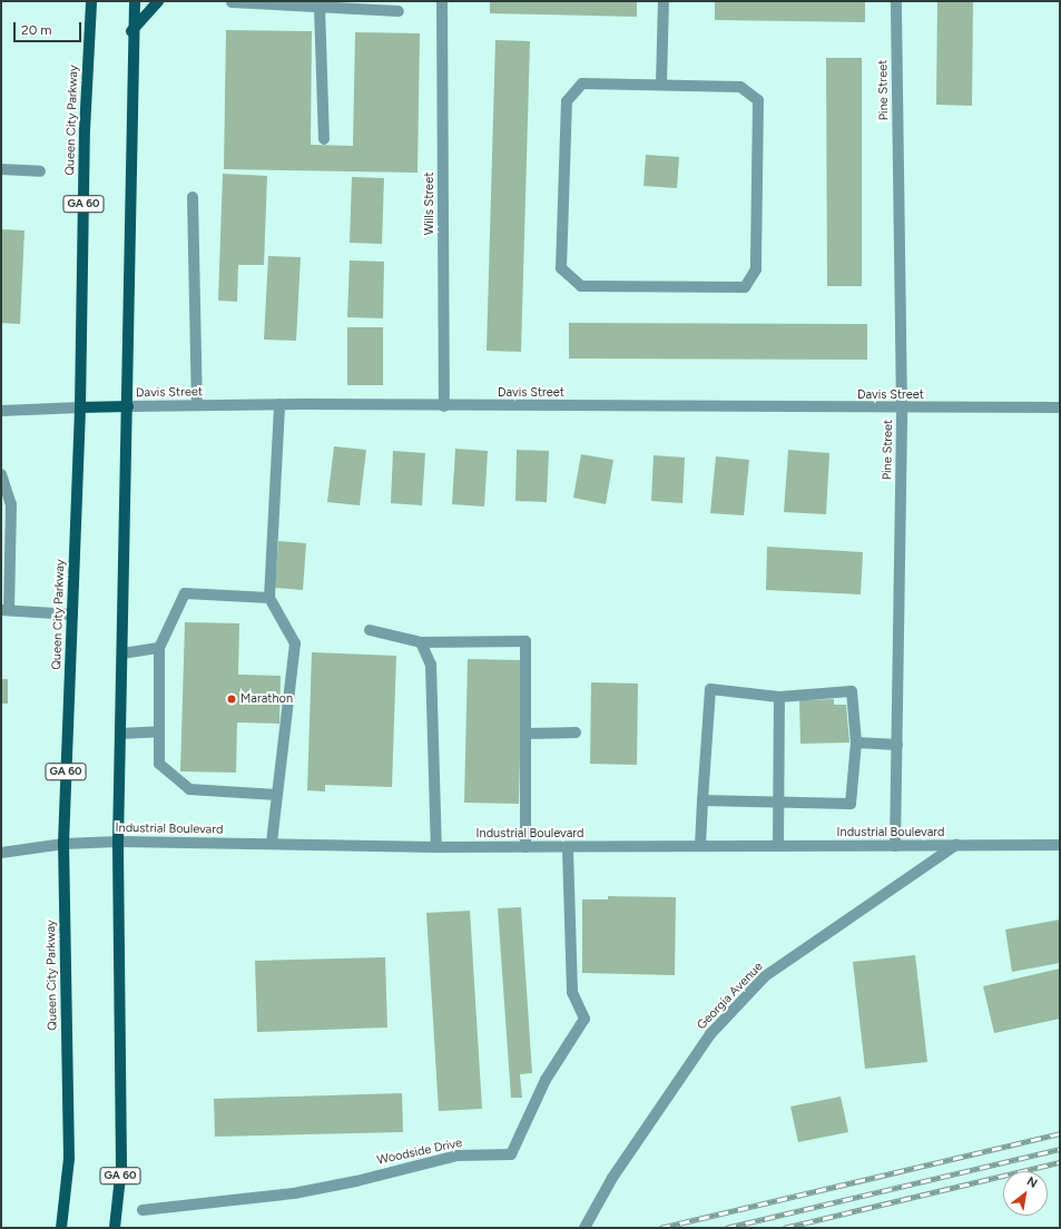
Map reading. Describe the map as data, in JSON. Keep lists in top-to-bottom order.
{
  "streets": {
    "main road": ["Queen City Parkway", "GA 60", "Davis Street"],
    "street": [
      "Pine Street",
      "Wills Street",
      "Industrial Boulevard",
      "Georgia Avenue",
      "Woodside Drive"
    ]
  },
  "crossings": [
    ["Pine Street", "Davis Street"],
    ["Pine Street", "Industrial Boulevard"],
    ["Queen City Parkway", "Davis Street"],
    ["Queen City Parkway", "Industrial Boulevard"],
    ["GA 60", "Davis Street"],
    ["GA 60", "Industrial Boulevard"],
    ["Wills Street", "Davis Street"],
    ["Industrial Boulevard", "Georgia Avenue"],
    ["Industrial Boulevard", "Woodside Drive"]
  ],
  "places": ["Marathon"],
  "scale_bar": "20 m",
  "north": "top right"
}
